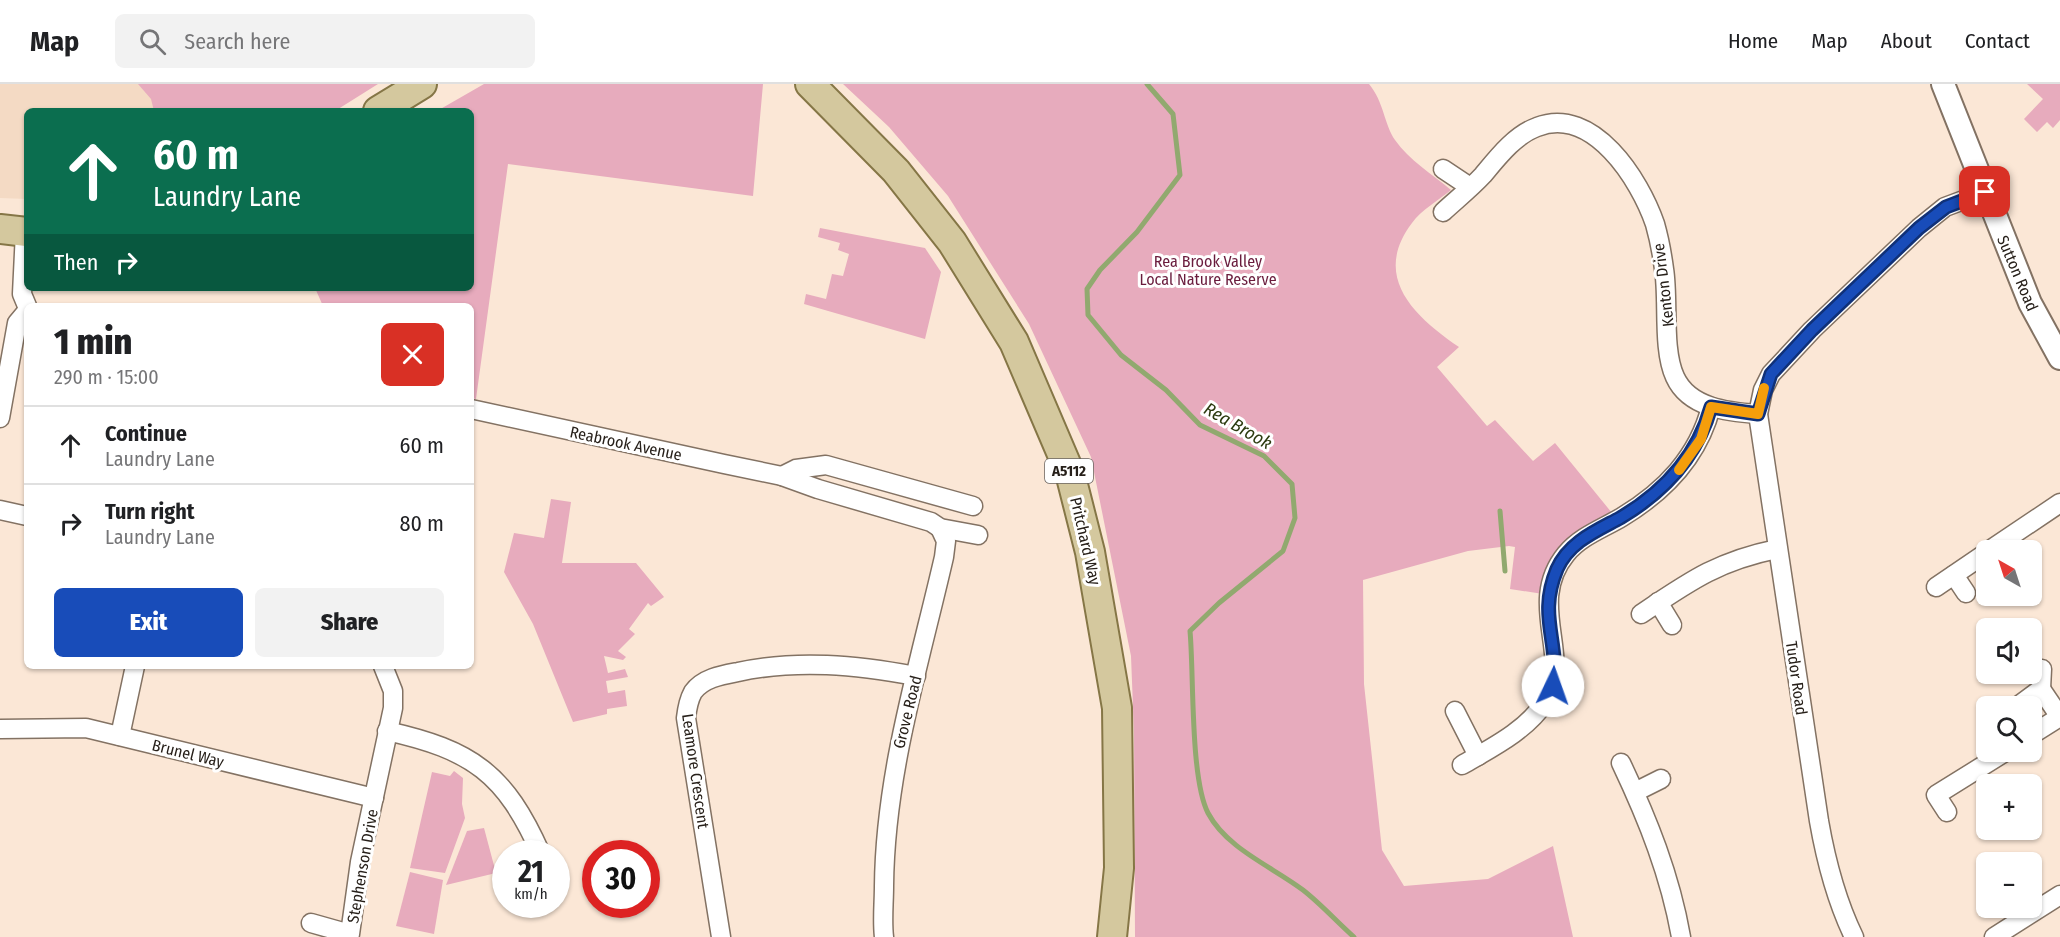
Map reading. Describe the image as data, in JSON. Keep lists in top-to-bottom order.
{
  "streets": {
    "main road": ["A5112", "Pritchard Way"],
    "street": [
      "Sutton Road",
      "Kenton Drive",
      "Reabrook Avenue",
      "Tudor Road",
      "Grove Road",
      "Brunel Way",
      "Leamore Crescent",
      "Stephenson Drive"
    ]
  },
  "crossings": [
    ["Reabrook Avenue", "Grove Road"],
    ["Grove Road", "Leamore Crescent"],
    ["Brunel Way", "Stephenson Drive"]
  ],
  "water": ["Rea Brook"],
  "parks": ["Rea Brook Valley Local Nature Reserve"],
  "north": "top left",
  "page": {
    "header": "Map",
    "search": "Search here",
    "nav": [
      "Home",
      "Map",
      "About",
      "Contact"
    ],
    "turn": ["60 m", "Laundry Lane"],
    "then": "Then",
    "heading": ["1 min", "290 m · 15:00"],
    "list": [
      {
        "name": "Continue",
        "note": "Laundry Lane",
        "value": "60 m"
      },
      {
        "name": "Turn right",
        "note": "Laundry Lane",
        "value": "80 m"
      }
    ],
    "map_buttons": ["+", "−"],
    "buttons": ["Exit", "Share"],
    "speed": "21 km/h",
    "limit": "30"
  }
}
